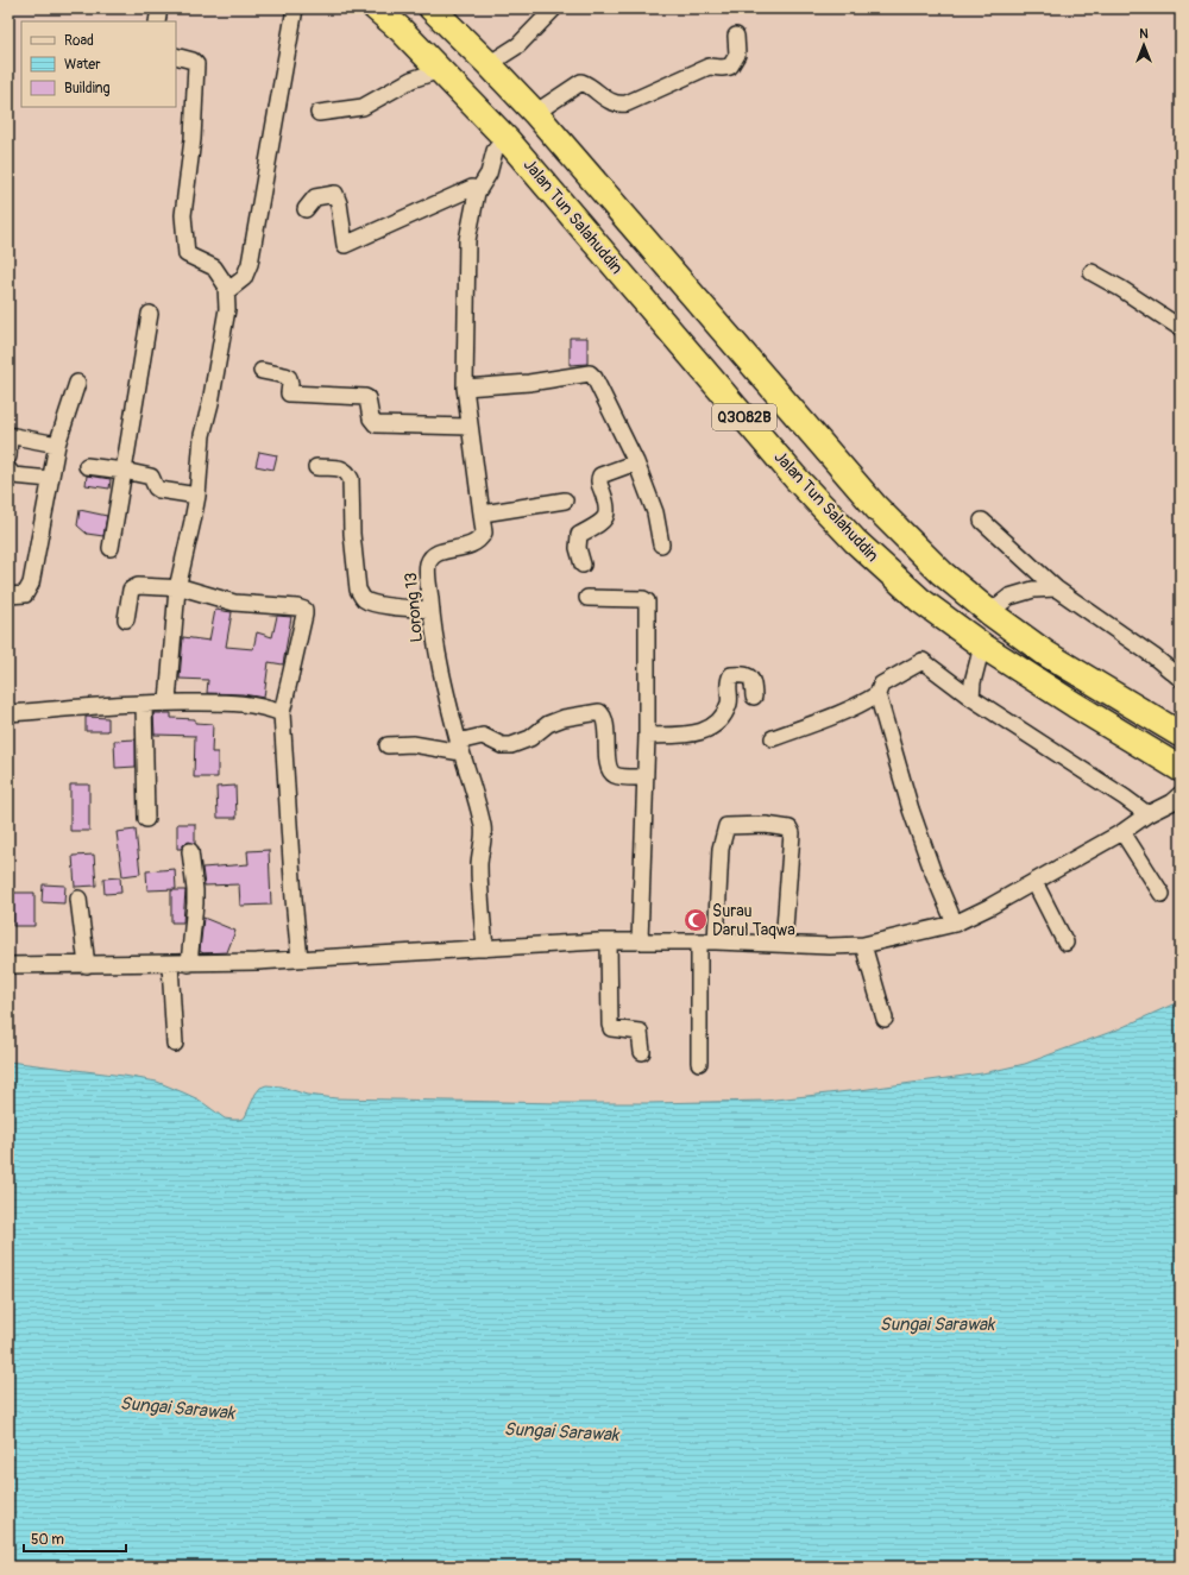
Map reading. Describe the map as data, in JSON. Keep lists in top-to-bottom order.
{
  "streets": {
    "highway": ["Jalan Tun Salahuddin", "Q3082B"],
    "street": ["Lorong 13"]
  },
  "crossings": [
    ["Jalan Tun Salahuddin", "Lorong 13"]
  ],
  "water": ["Sungai Sarawak"],
  "places": {
    "mosque": ["Surau Darul Taqwa"]
  },
  "legend": ["Road", "Water", "Building"],
  "scale_bar": "50 m",
  "north": "top"
}
